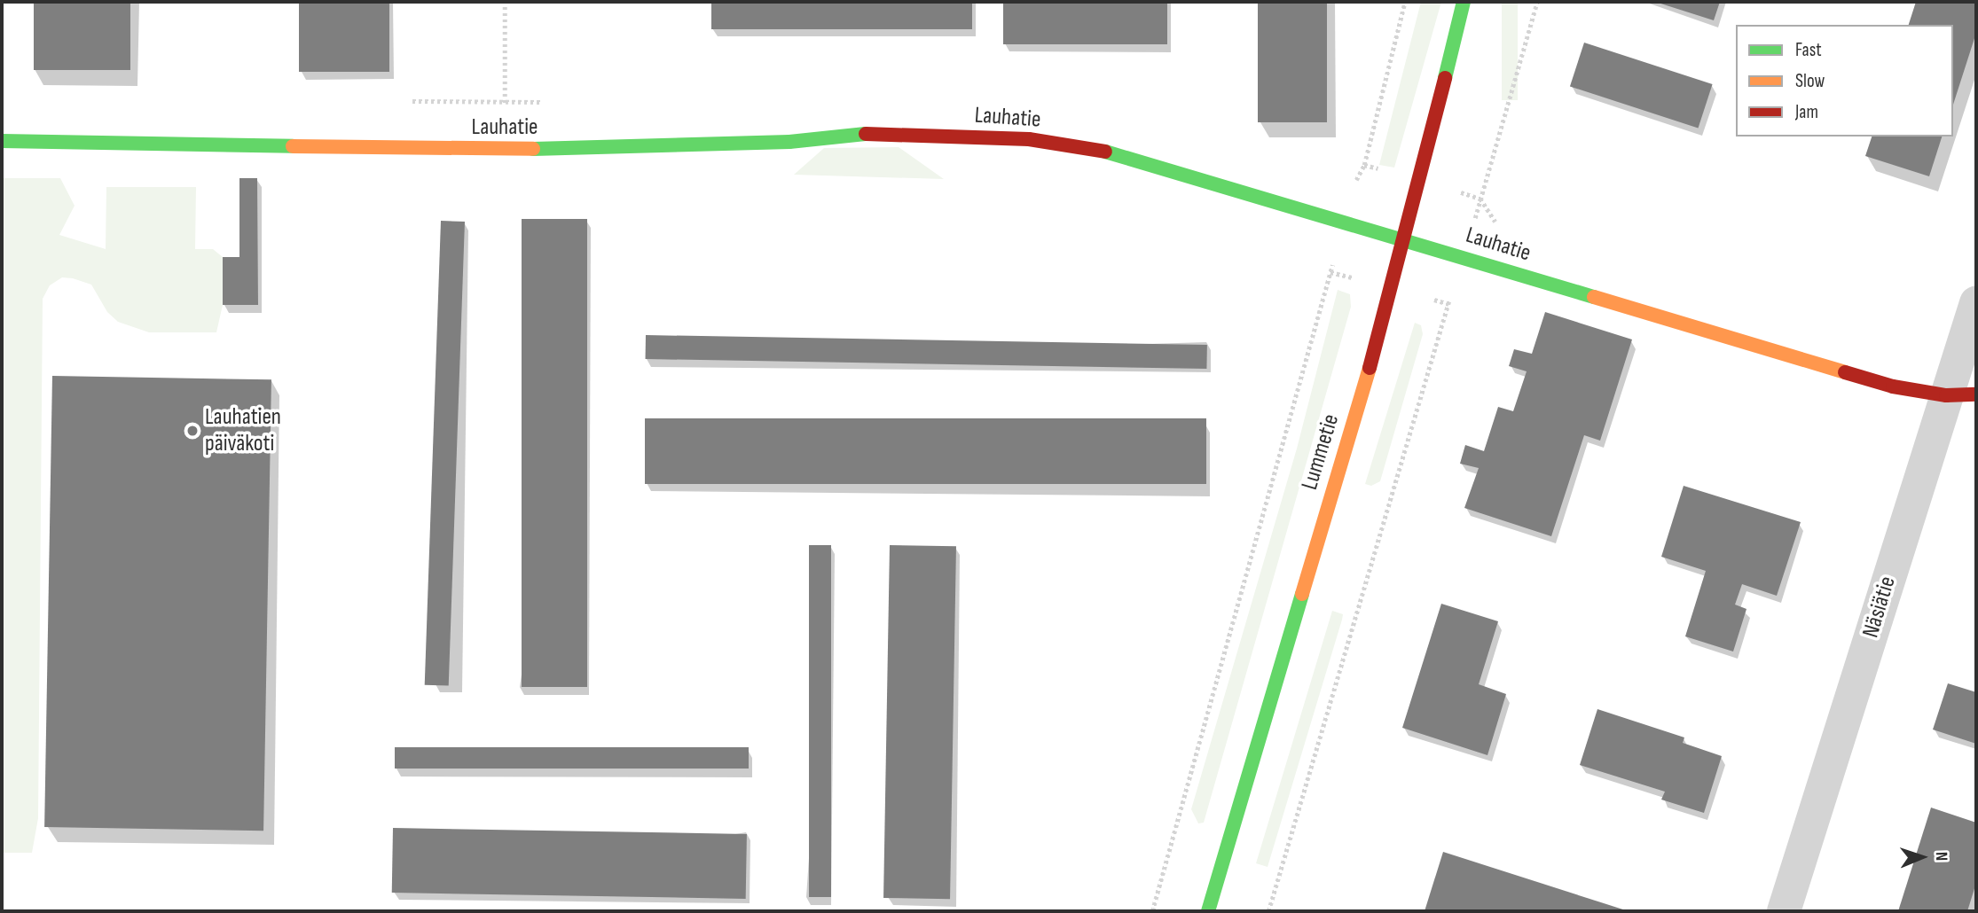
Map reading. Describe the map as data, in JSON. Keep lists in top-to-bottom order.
{
  "streets": {
    "street": ["Lauhatie", "Lummetie", "Näsiätie"]
  },
  "crossings": [
    ["Lauhatie", "Lummetie"],
    ["Lauhatie", "Näsiätie"]
  ],
  "places": ["Lauhatien päiväkoti"],
  "legend": ["Fast", "Slow", "Jam"],
  "north": "right"
}
